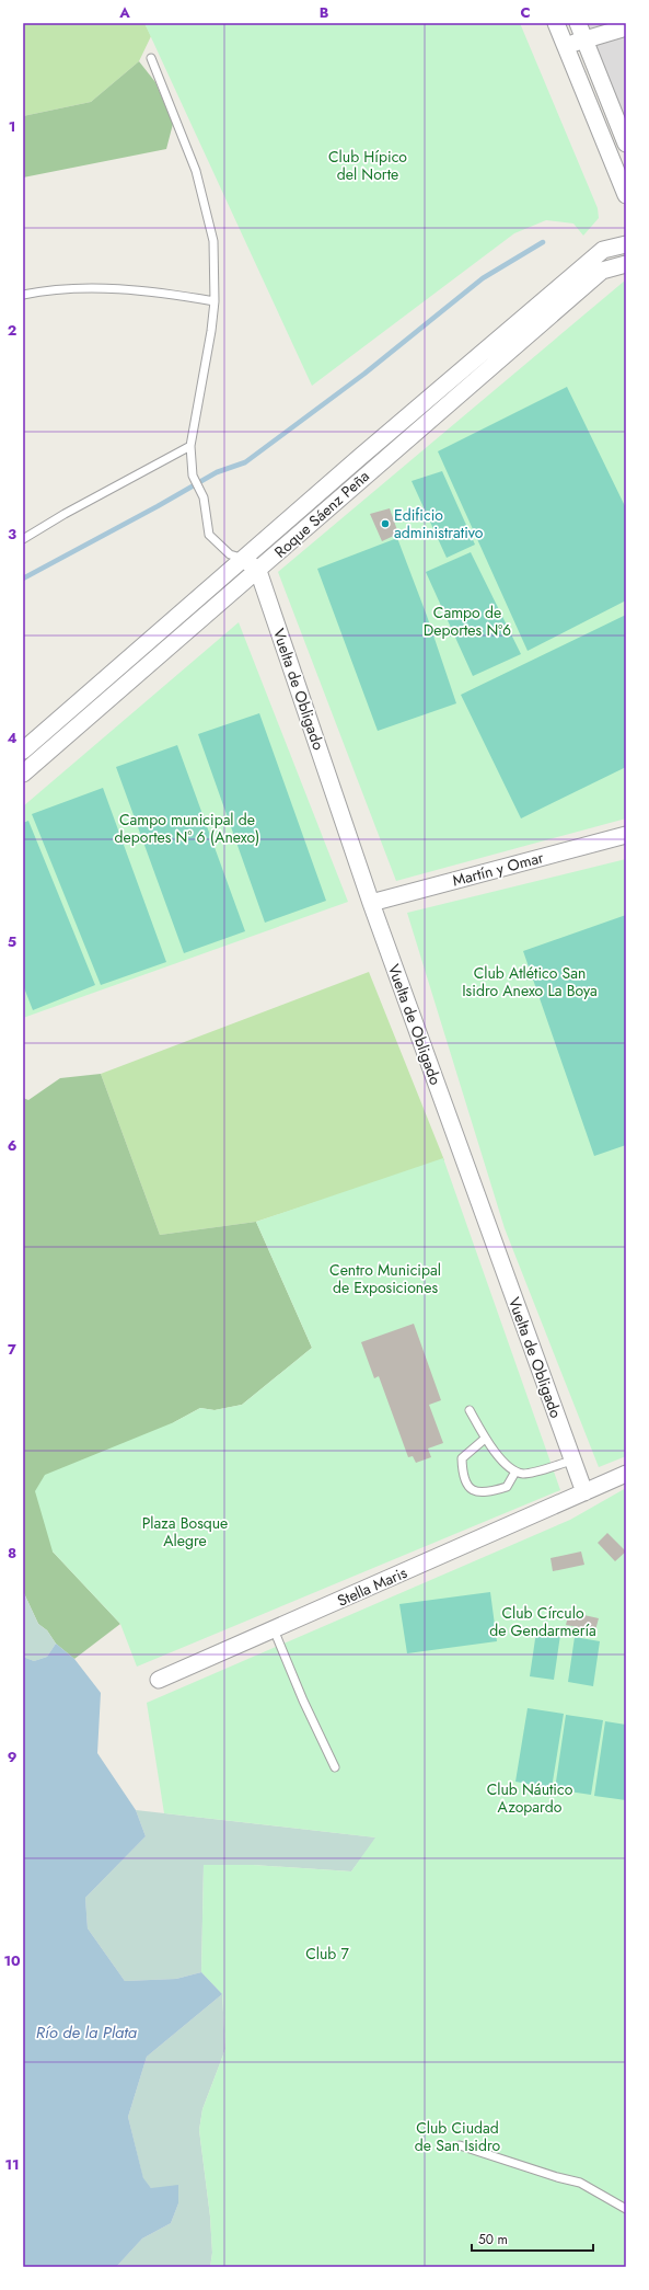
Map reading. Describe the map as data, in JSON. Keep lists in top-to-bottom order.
{
  "streets": {
    "street": [
      "Roque Sáenz Peña",
      "Vuelta de Obligado",
      "Martín y Omar",
      "Stella Maris"
    ]
  },
  "crossings": [
    ["Roque Sáenz Peña", "Vuelta de Obligado"],
    ["Vuelta de Obligado", "Martín y Omar"],
    ["Vuelta de Obligado", "Stella Maris"]
  ],
  "water": ["Río de la Plata"],
  "parks": [
    "Club Hípico del Norte",
    "Campo de Deportes Nº6",
    "Campo municipal de deportes N° 6 (Anexo)",
    "Club Atlético San Isidro Anexo La Boya",
    "Centro Municipal de Exposiciones",
    "Plaza Bosque Alegre",
    "Club Círculo de Gendarmería",
    "Club Náutico Azopardo",
    "Club 7",
    "Club Ciudad de San Isidro"
  ],
  "places": ["Edificio administrativo"],
  "scale_bar": "50 m",
  "grid": {
    "columns": ["A", "B", "C"],
    "rows": [
      "1",
      "2",
      "3",
      "4",
      "5",
      "6",
      "7",
      "8",
      "9",
      "10",
      "11"
    ]
  }
}
